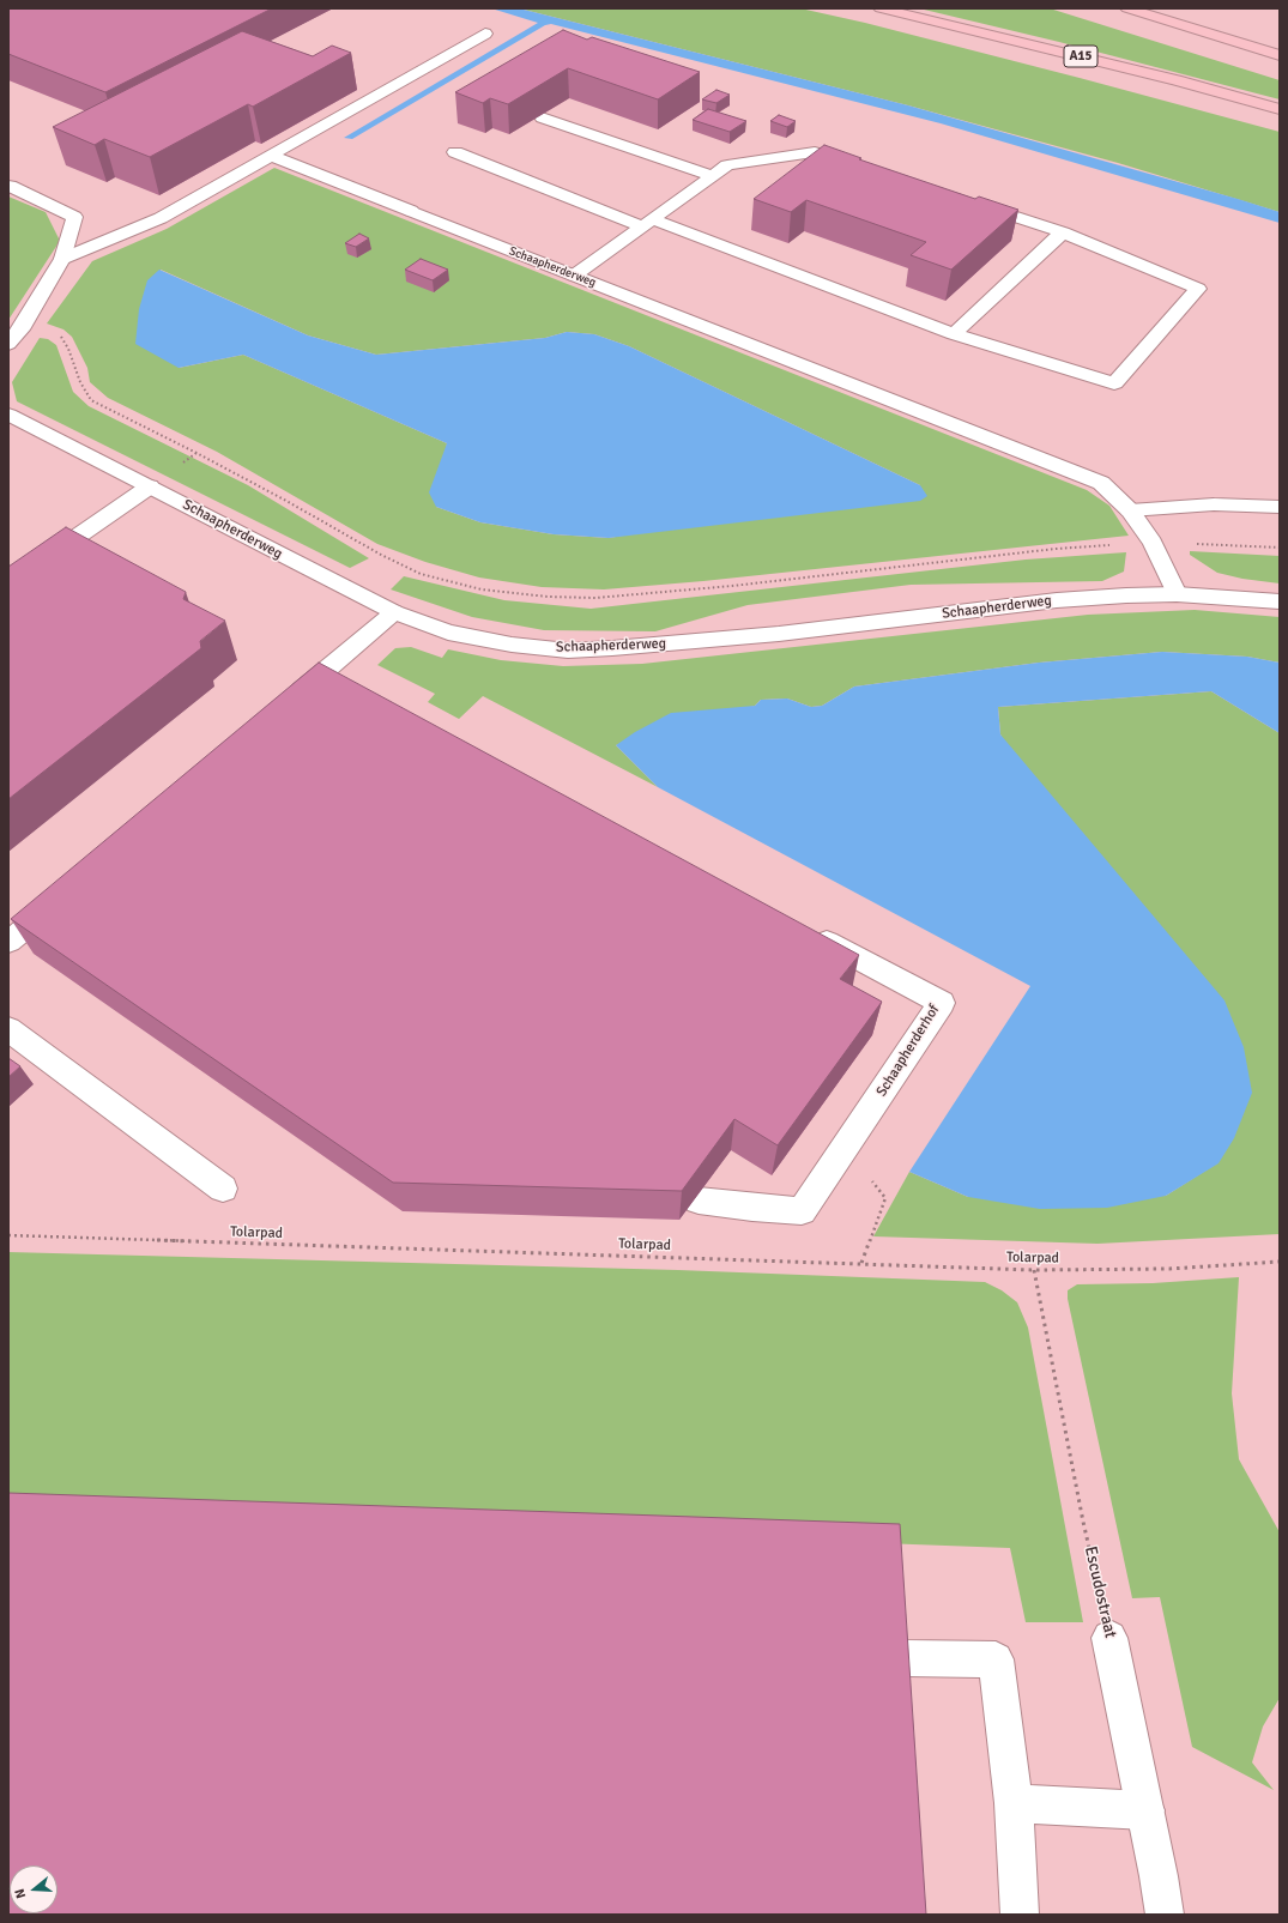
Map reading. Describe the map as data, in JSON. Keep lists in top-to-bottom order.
{
  "streets": {
    "highway": ["A15"],
    "street": ["Schaapherderweg", "Schaapherderhof", "Escudostraat"],
    "path": ["Tolarpad"]
  },
  "crossings": [
    ["Tolarpad", "Escudostraat"]
  ],
  "north": "left"
}
